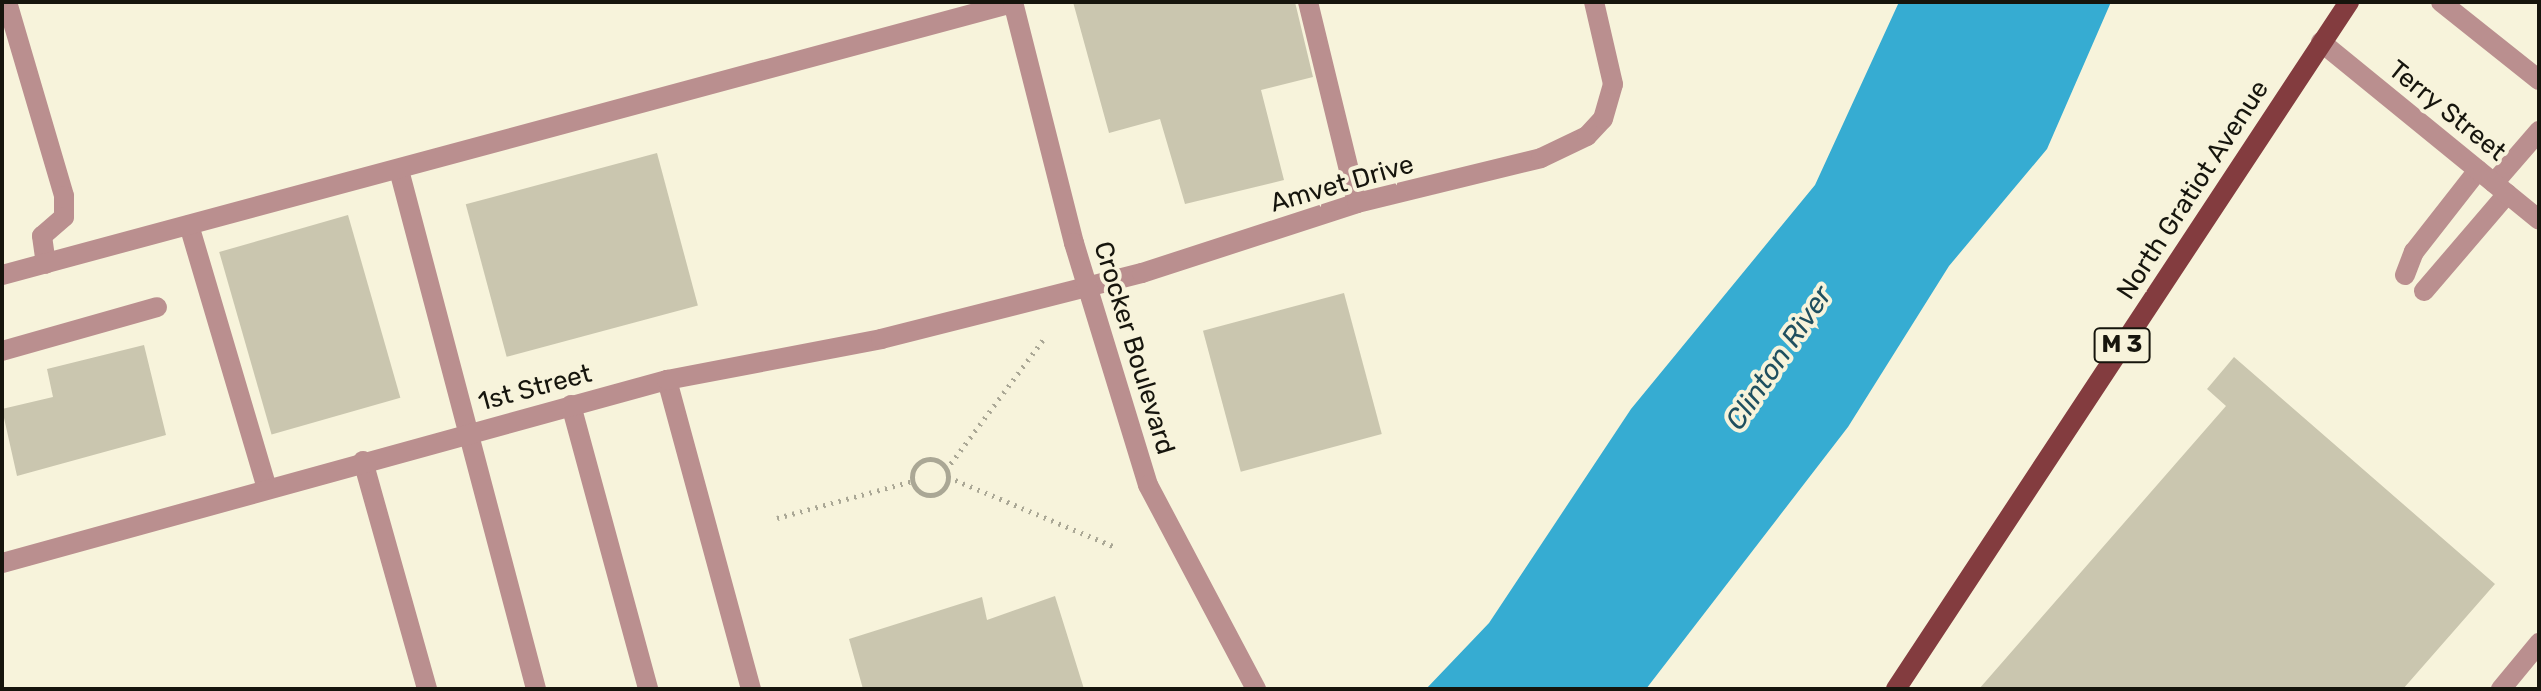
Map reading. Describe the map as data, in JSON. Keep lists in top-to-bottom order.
{
  "streets": {
    "main road": ["North Gratiot Avenue", "M 3"],
    "street": [
      "Terry Street",
      "Amvet Drive",
      "Crocker Boulevard",
      "1st Street"
    ]
  },
  "crossings": [
    ["Terry Street", "North Gratiot Avenue"],
    ["Amvet Drive", "Crocker Boulevard"],
    ["Amvet Drive", "1st Street"],
    ["Crocker Boulevard", "1st Street"]
  ],
  "water": ["Clinton River"]
}
